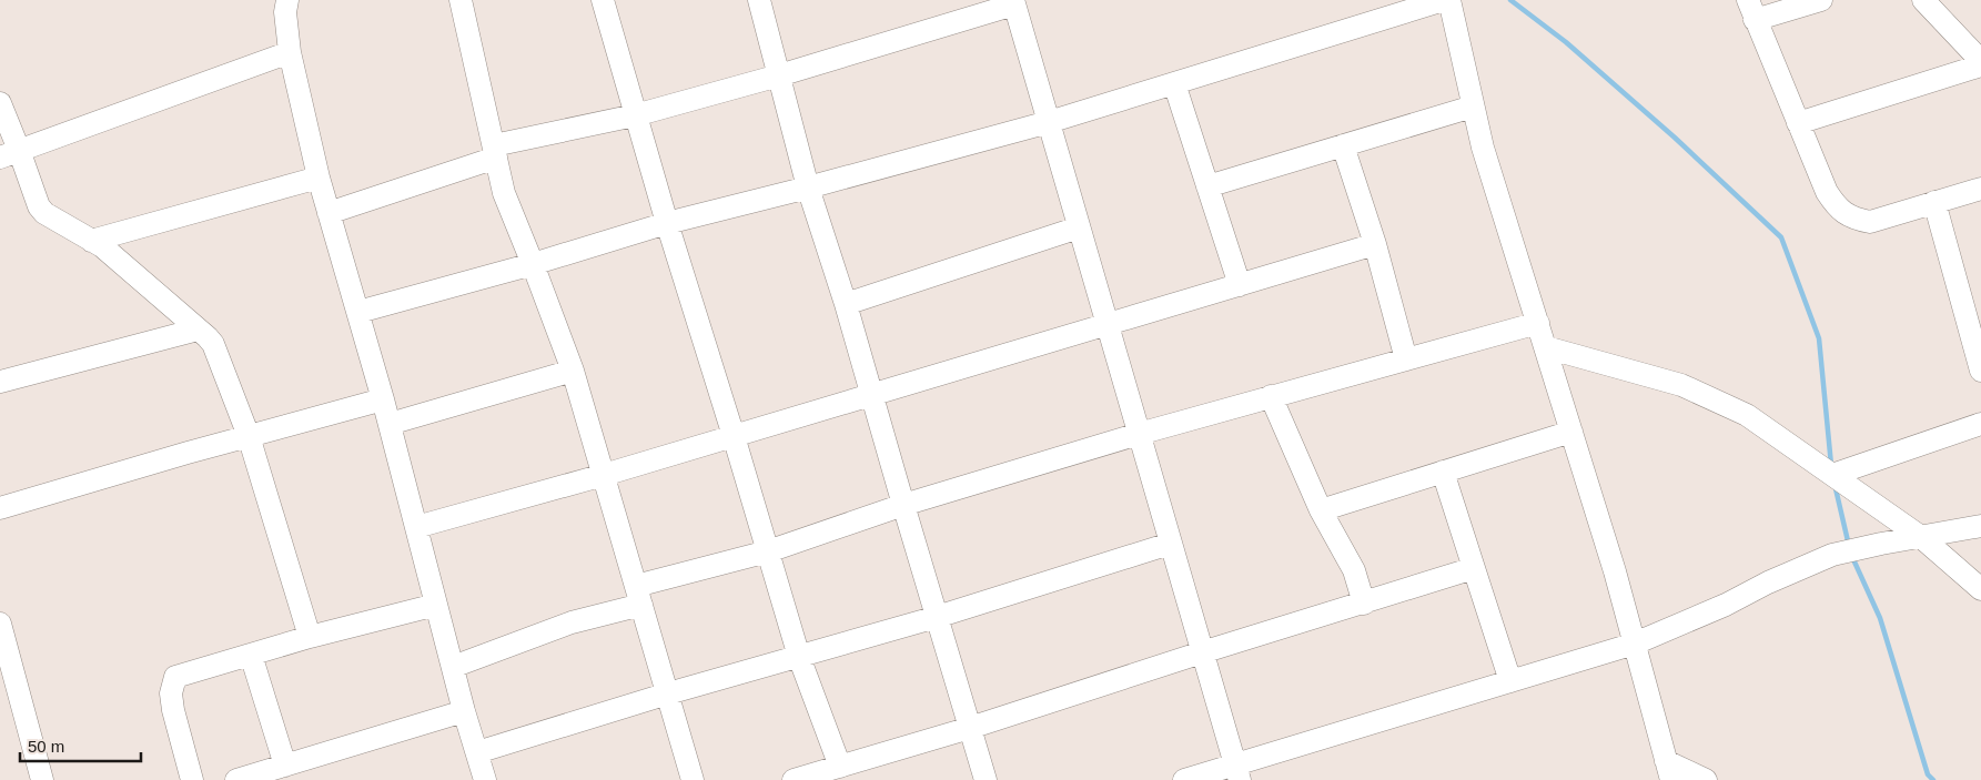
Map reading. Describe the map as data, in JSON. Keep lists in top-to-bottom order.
{
  "scale_bar": "50 m"
}
